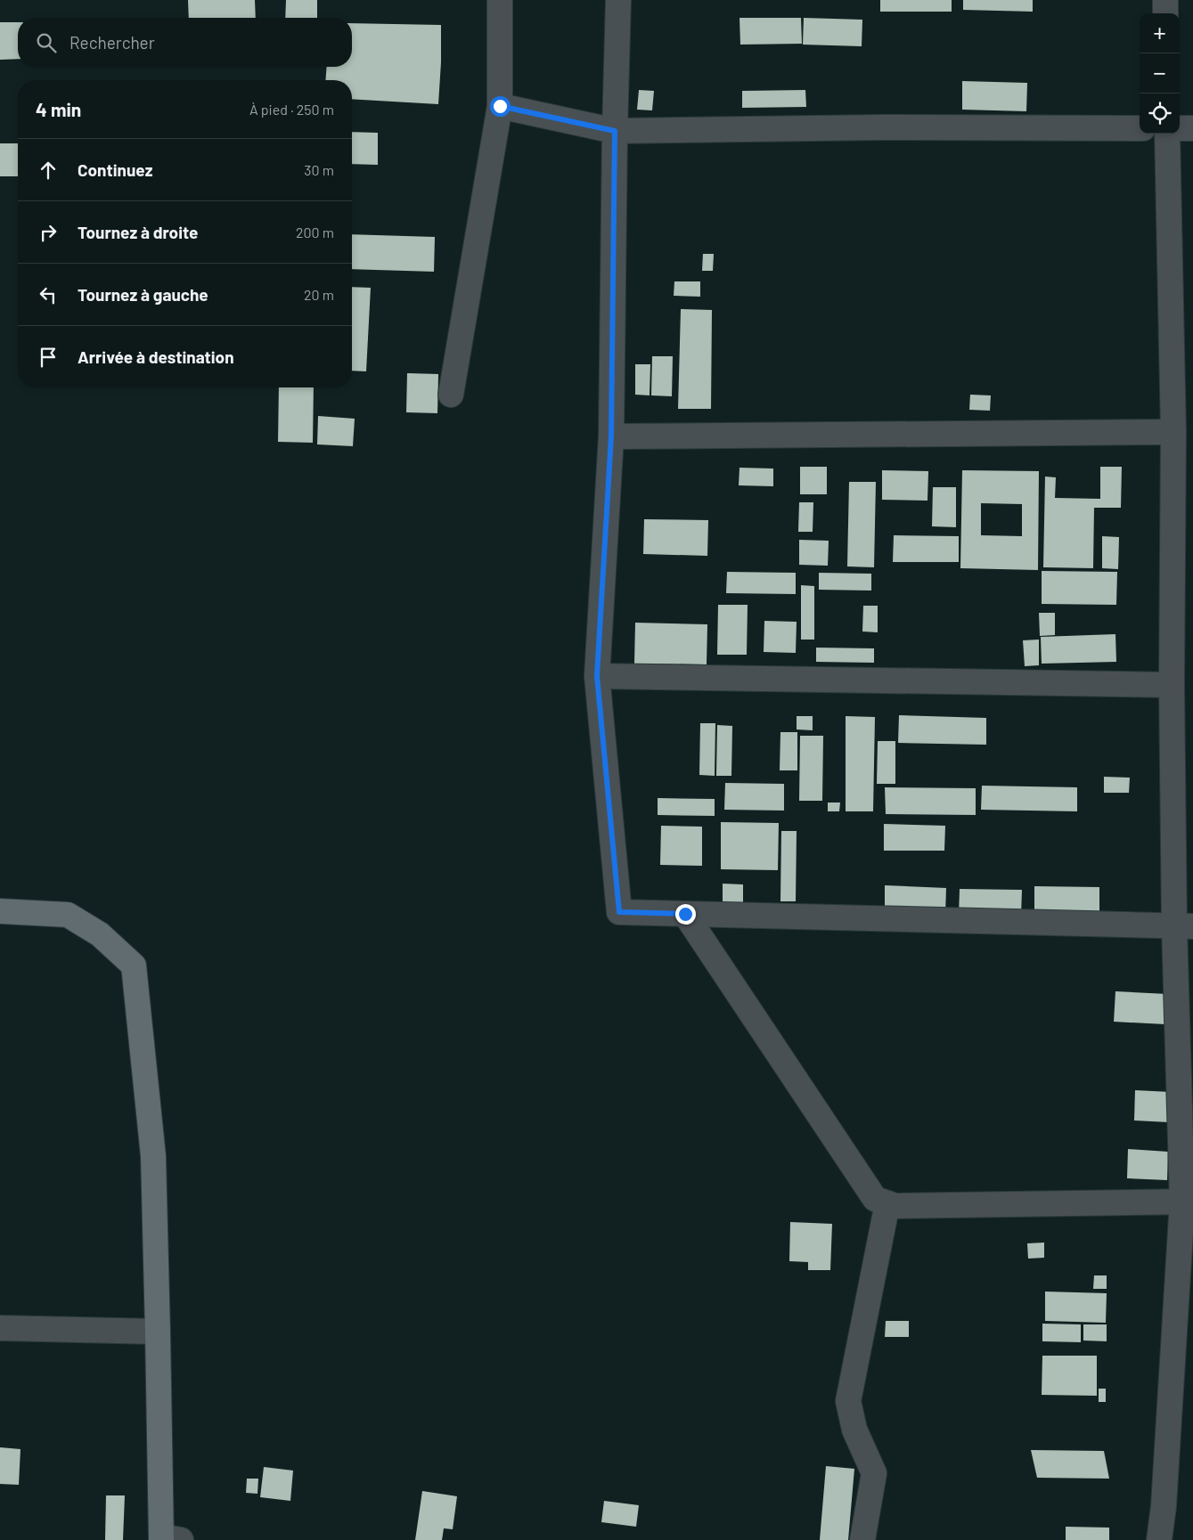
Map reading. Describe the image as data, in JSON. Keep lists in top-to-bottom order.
{
  "page": {
    "map_buttons": ["+", "−"],
    "search": "Rechercher",
    "heading": ["4 min", "À pied · 250 m"],
    "list": [
      ["Continuez", "30 m"],
      ["Tournez à droite", "200 m"],
      ["Tournez à gauche", "20 m"],
      "Arrivée à destination"
    ]
  }
}
